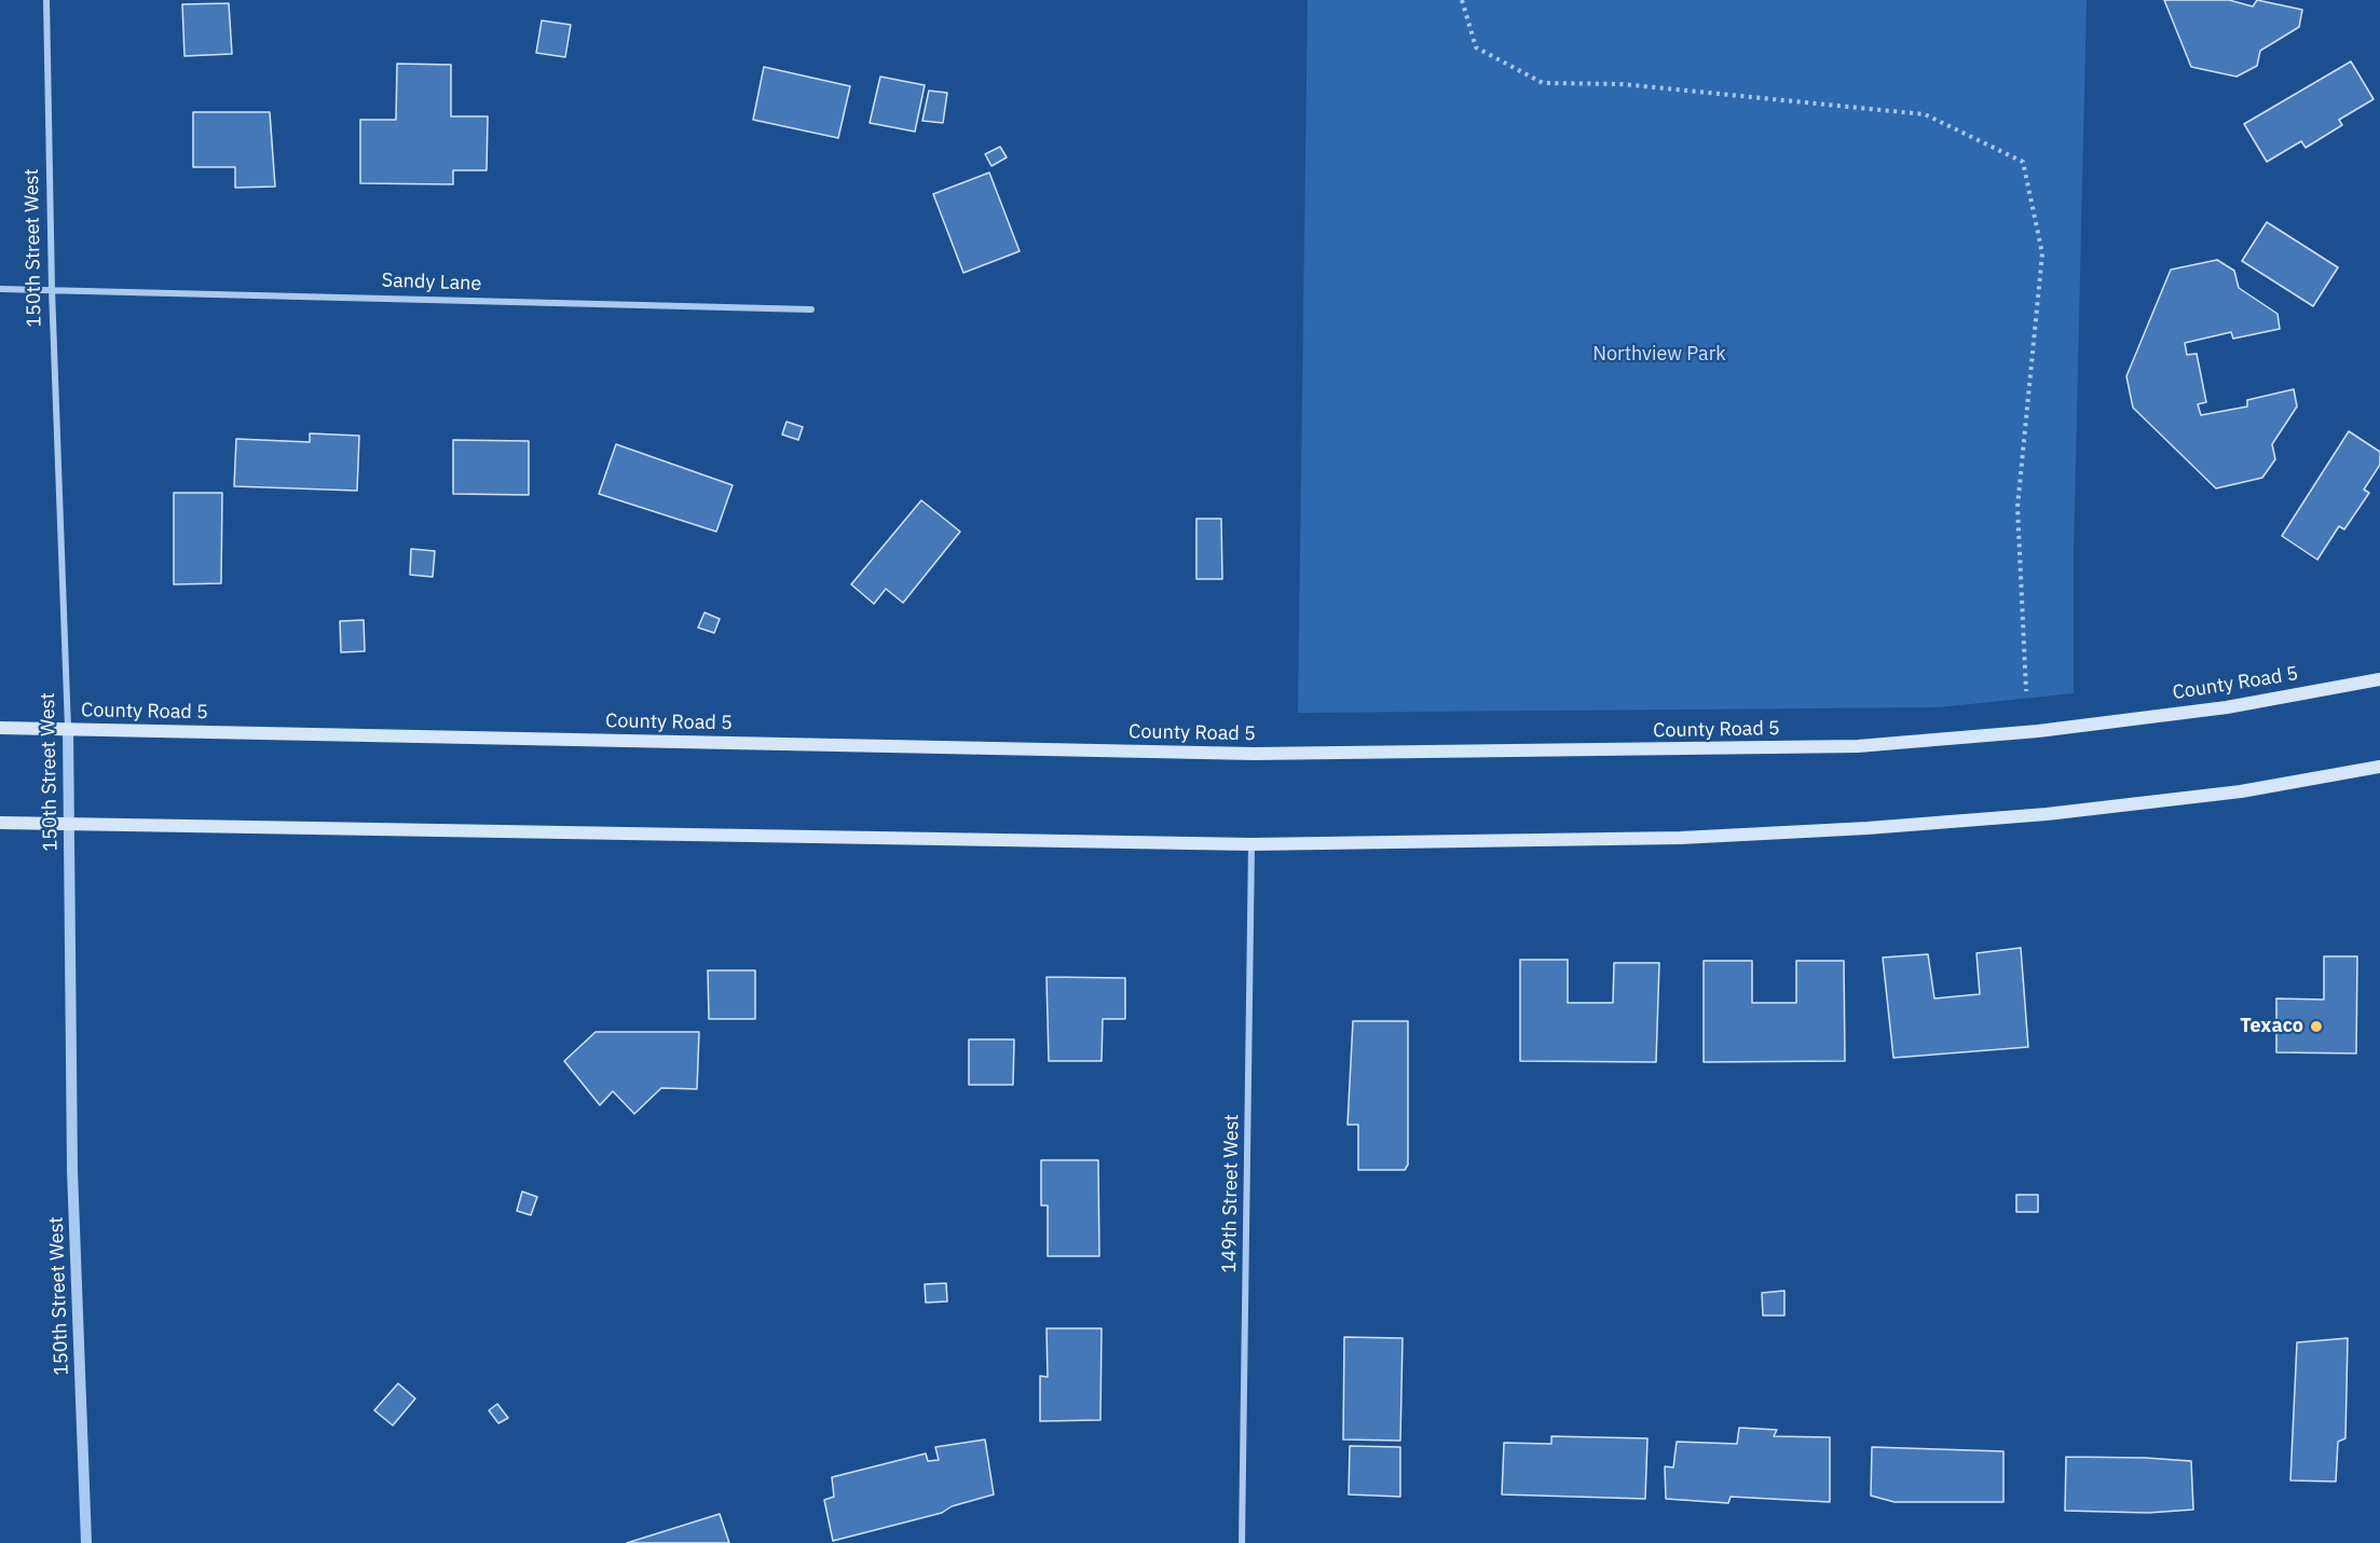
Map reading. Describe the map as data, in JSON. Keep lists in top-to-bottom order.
{
  "streets": {
    "main road": ["County Road 5"],
    "street": ["150th Street West", "Sandy Lane", "149th Street West"]
  },
  "crossings": [
    ["150th Street West", "Sandy Lane"],
    ["150th Street West", "County Road 5"]
  ],
  "parks": ["Northview Park"],
  "places": ["Texaco"]
}
